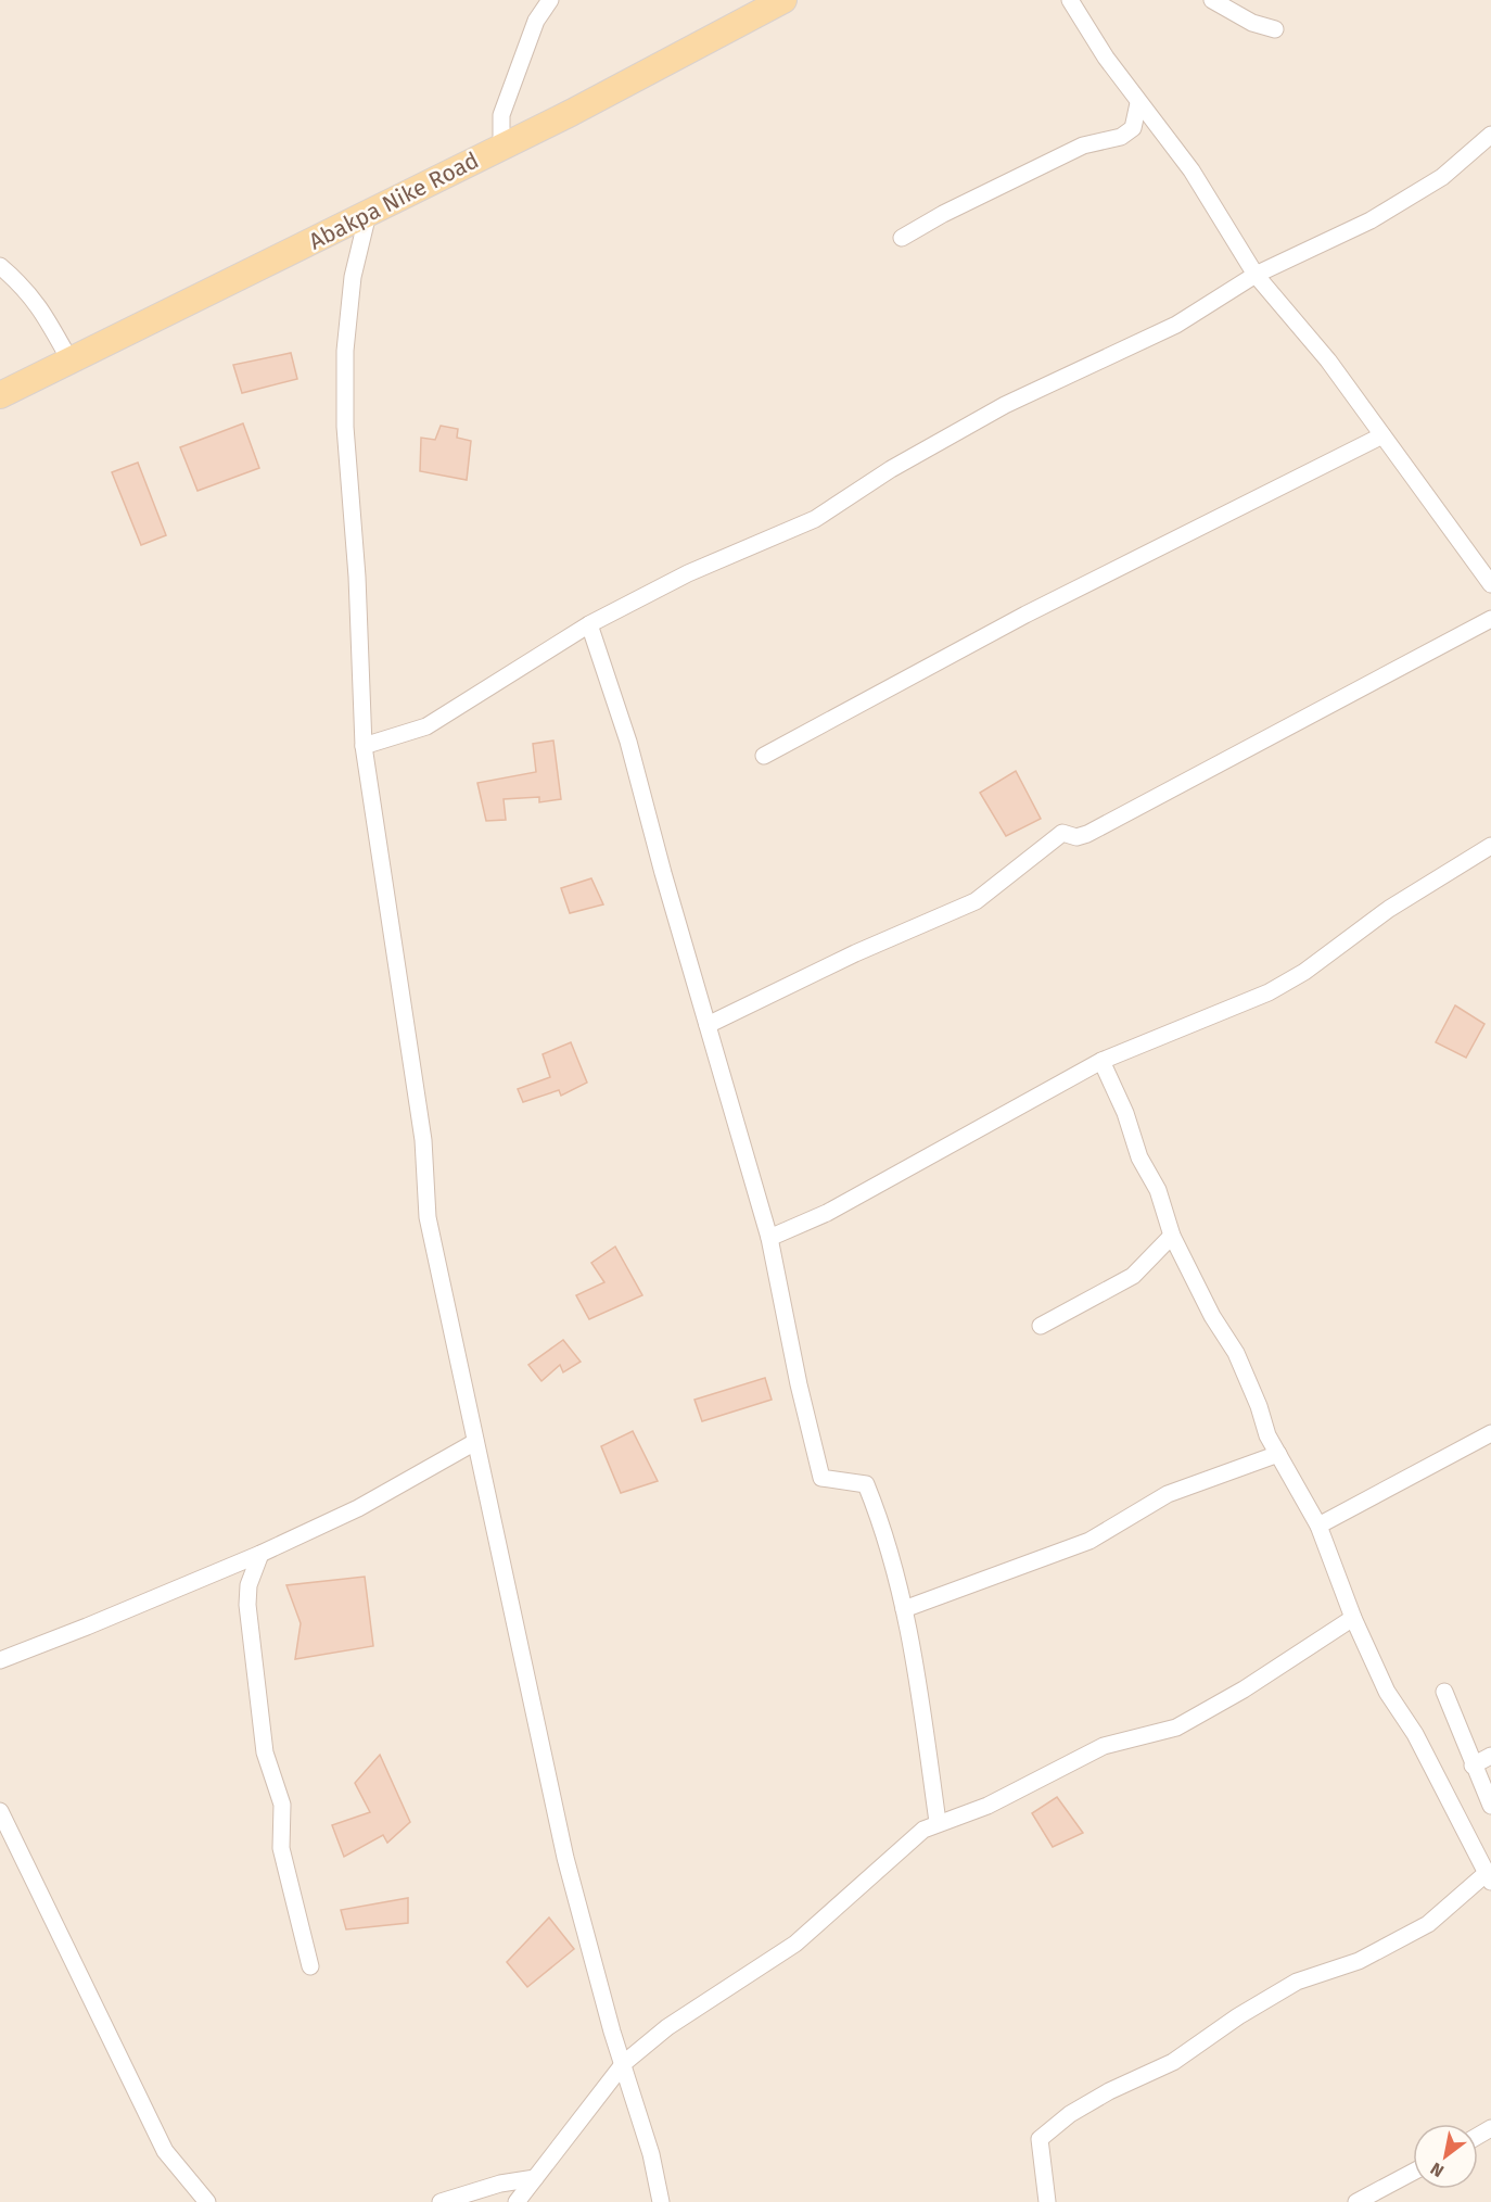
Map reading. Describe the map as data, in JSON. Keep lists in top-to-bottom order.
{
  "streets": {
    "main road": ["Abakpa Nike Road"]
  },
  "north": "bottom left"
}
